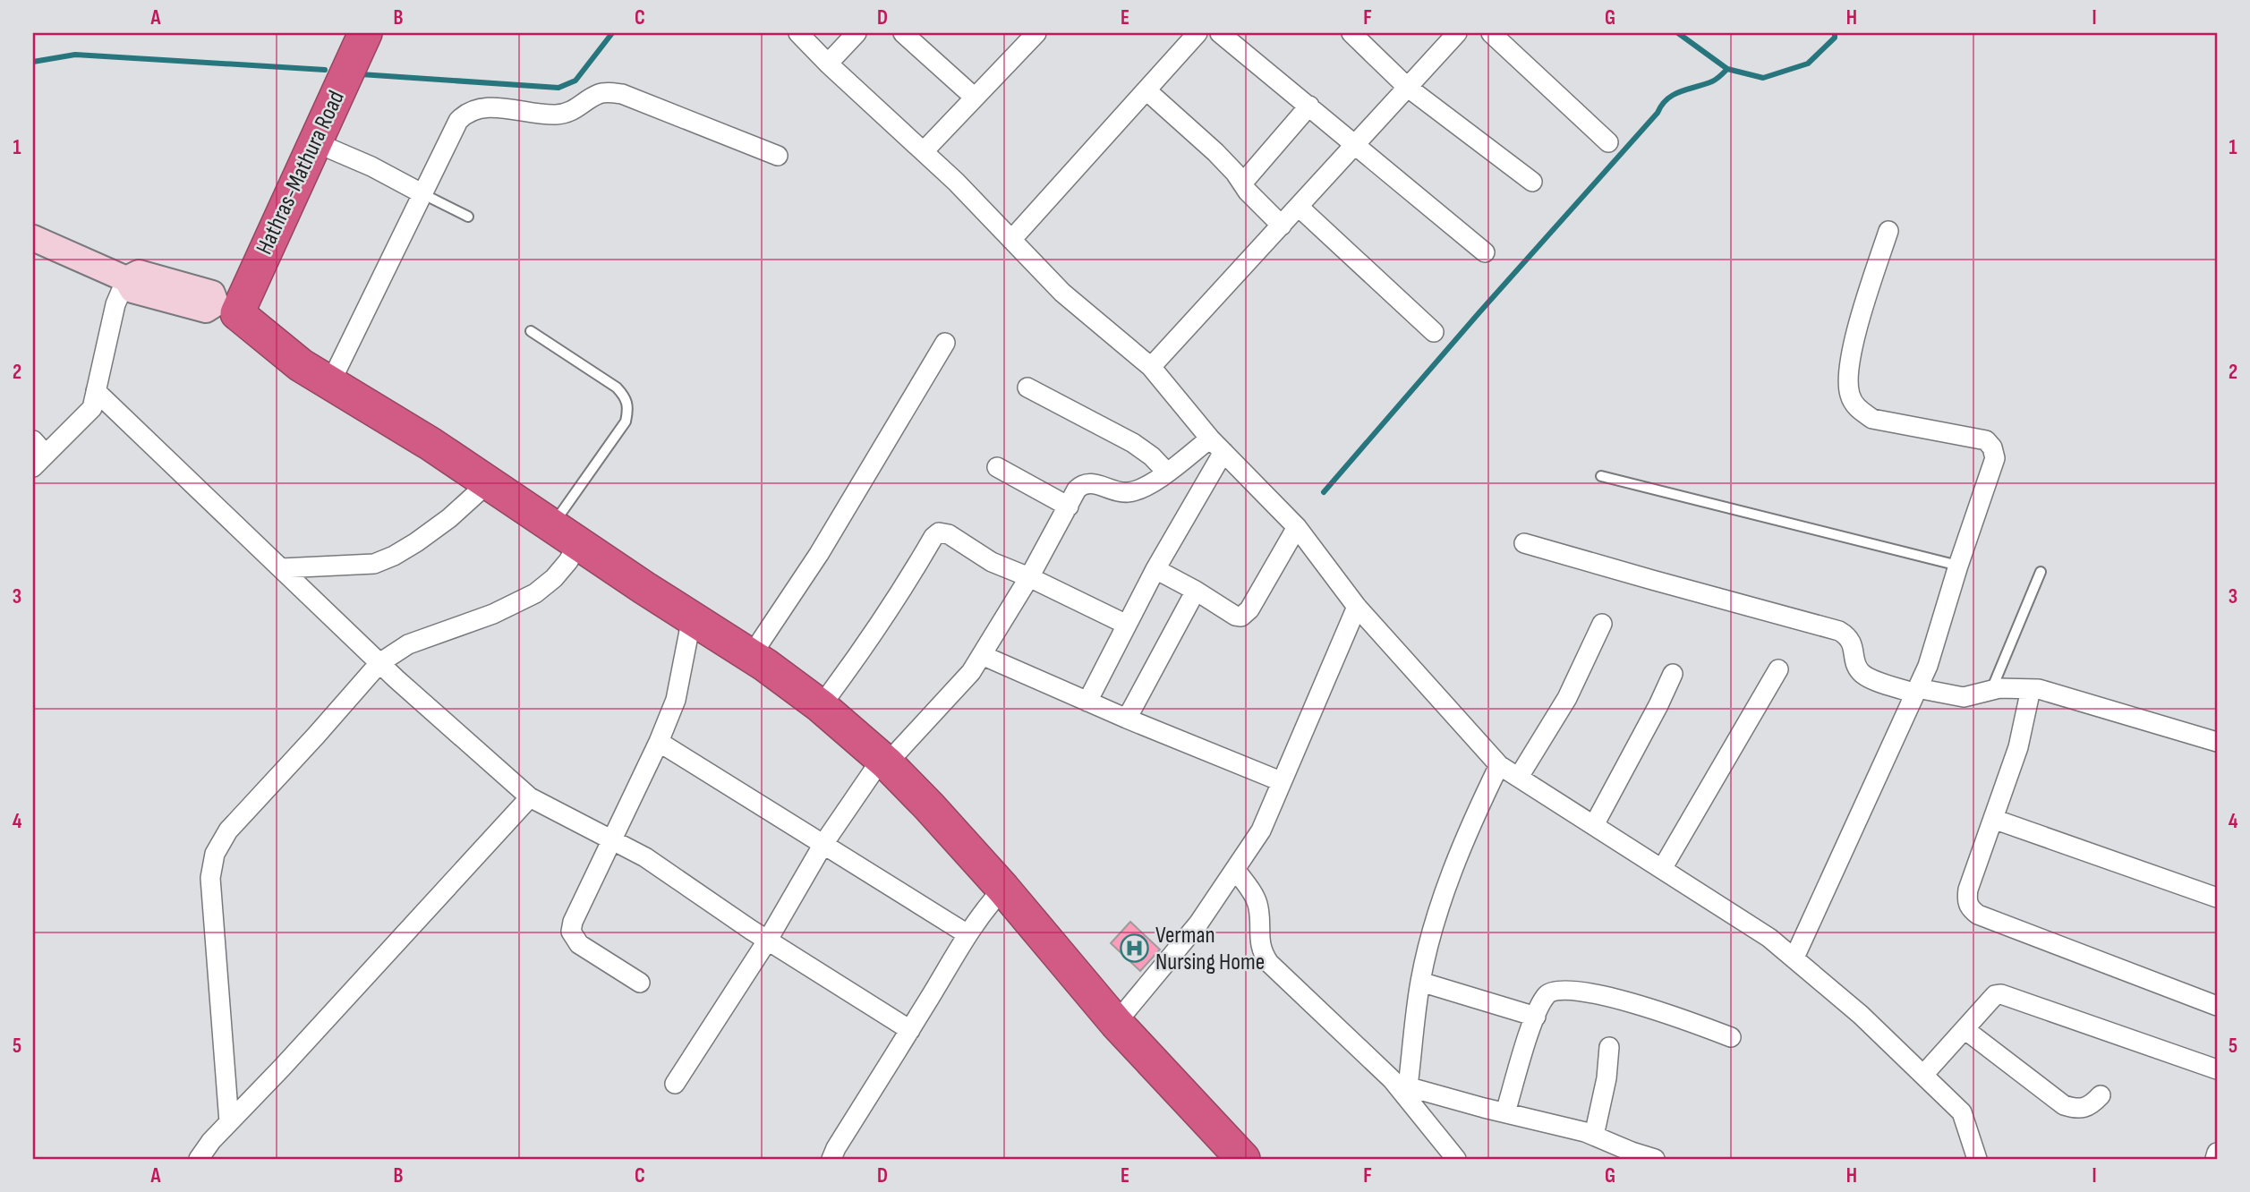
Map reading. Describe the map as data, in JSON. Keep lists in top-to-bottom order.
{
  "streets": {
    "highway": ["Hathras-Mathura Road"]
  },
  "places": {
    "hospital": ["Verman Nursing Home"]
  },
  "grid": {
    "columns": [
      "A",
      "B",
      "C",
      "D",
      "E",
      "F",
      "G",
      "H",
      "I"
    ],
    "rows": [
      "1",
      "2",
      "3",
      "4",
      "5"
    ]
  }
}
